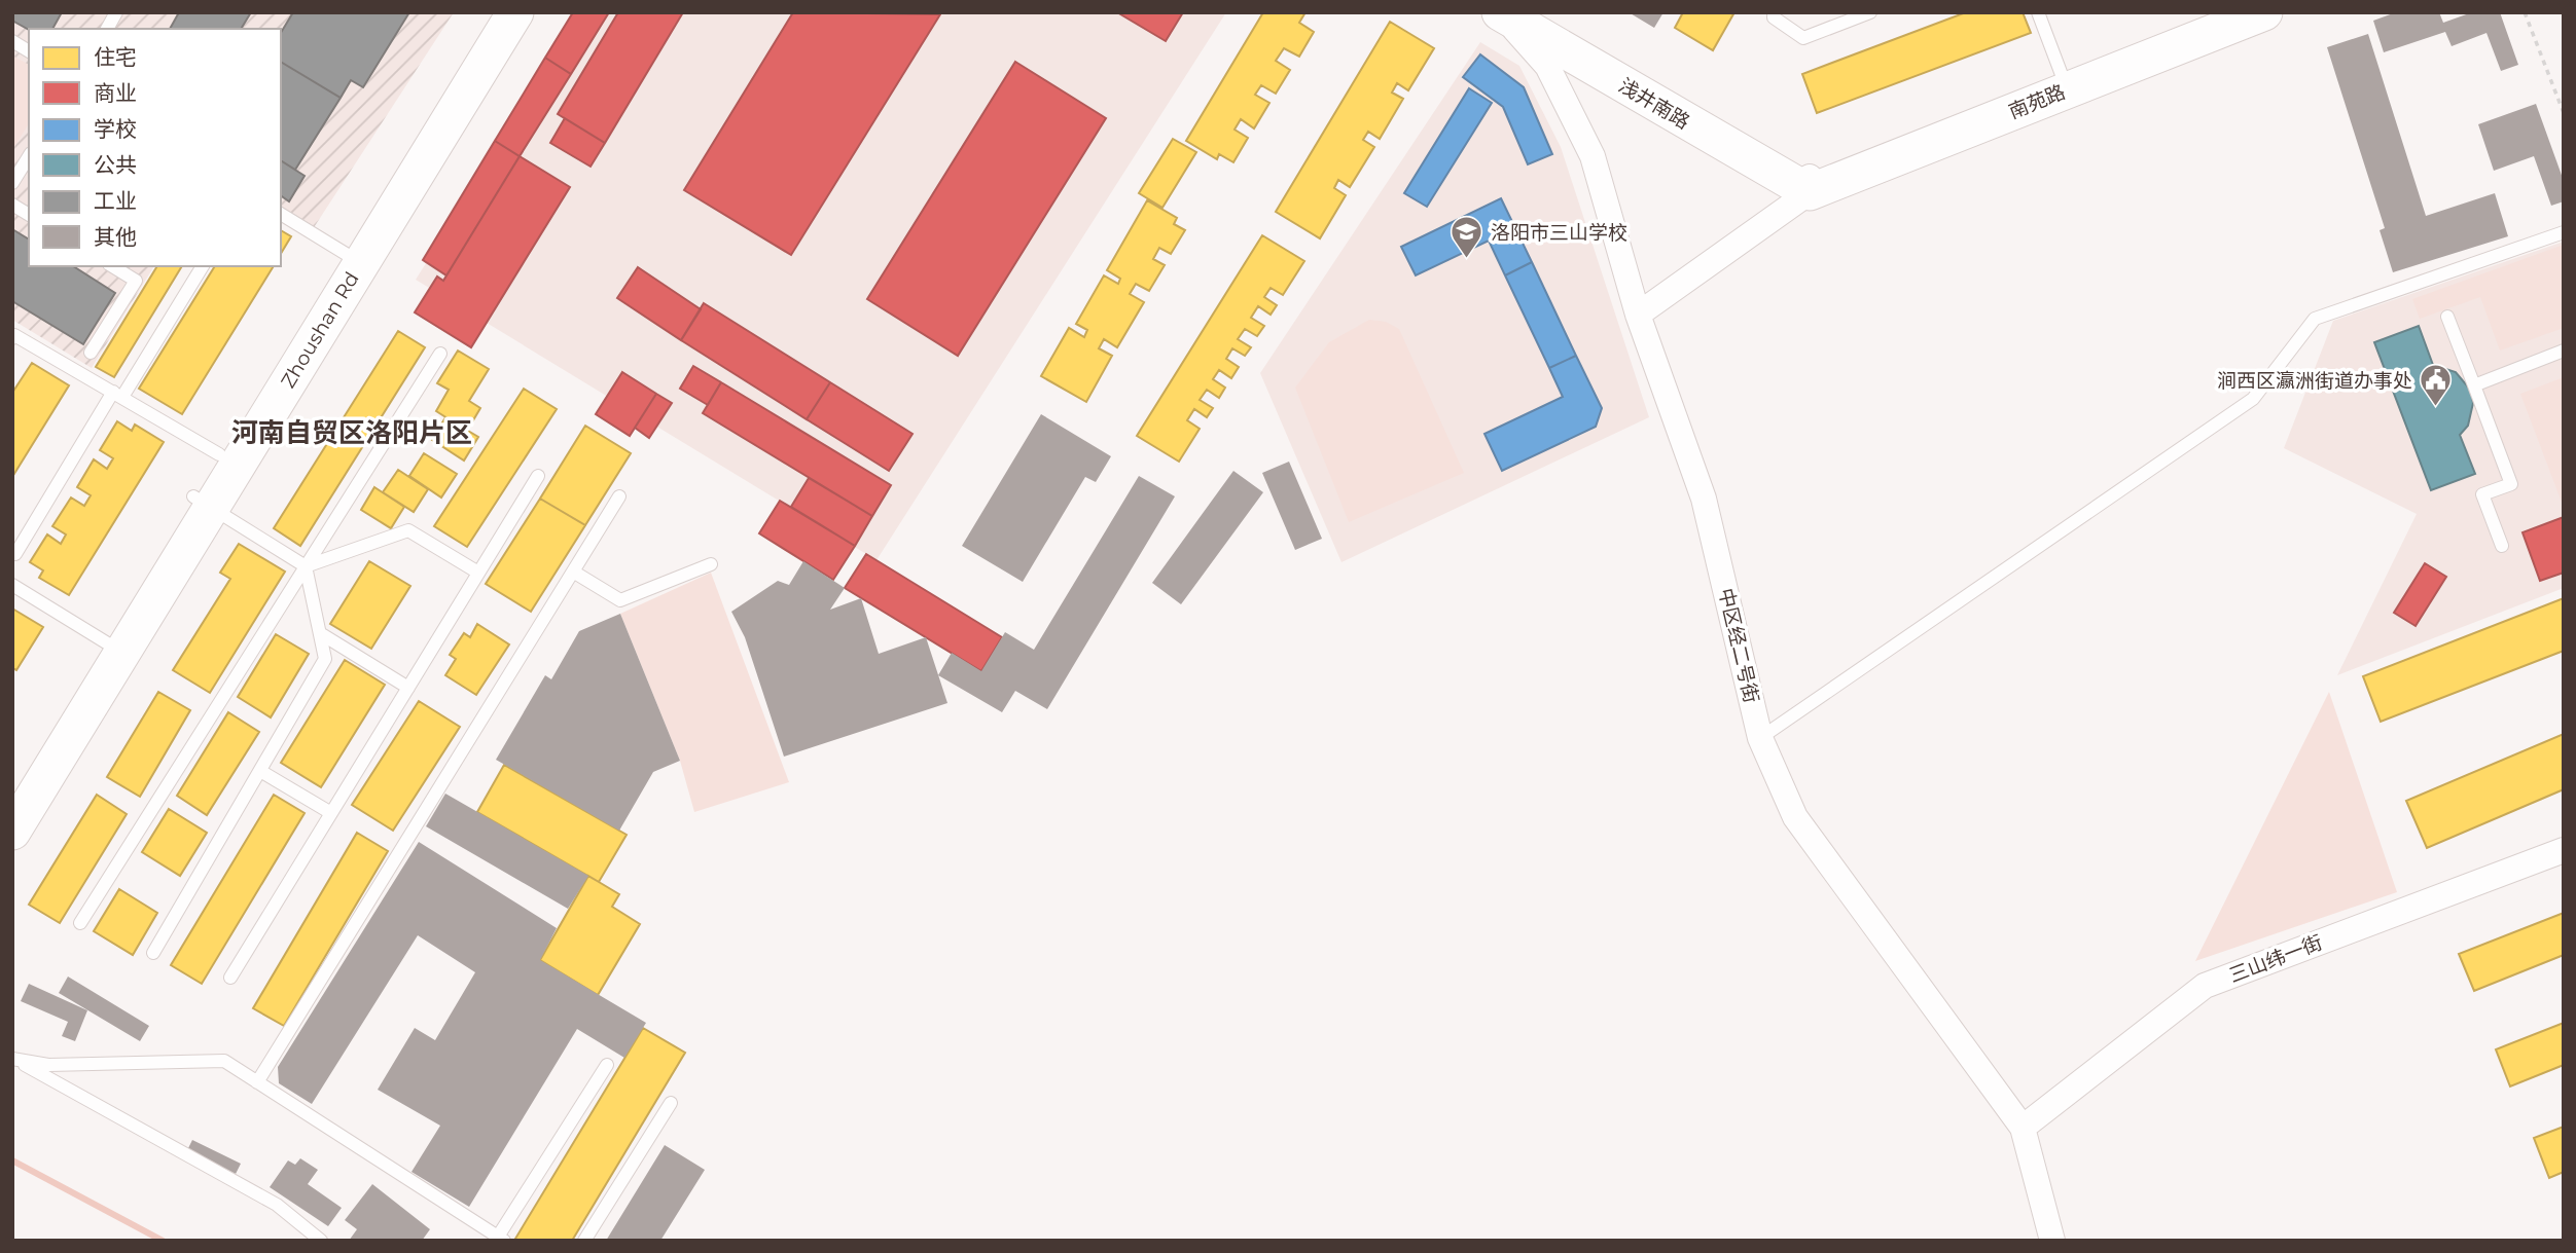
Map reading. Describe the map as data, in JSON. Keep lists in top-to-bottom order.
{
  "streets": {
    "main road": ["南苑路", "浅井南路", "Zhoushan Rd"],
    "street": ["中区经二号街", "三山纬一街"]
  },
  "crossings": [
    ["南苑路", "浅井南路"],
    ["浅井南路", "中区经二号街"],
    ["中区经二号街", "三山纬一街"]
  ],
  "districts": ["河南自贸区洛阳片区"],
  "places": {
    "school or university": ["洛阳市三山学校"],
    "public building": ["涧西区瀛洲街道办事处"]
  },
  "legend": [
    "住宅",
    "商业",
    "学校",
    "公共",
    "工业",
    "其他"
  ]
}
